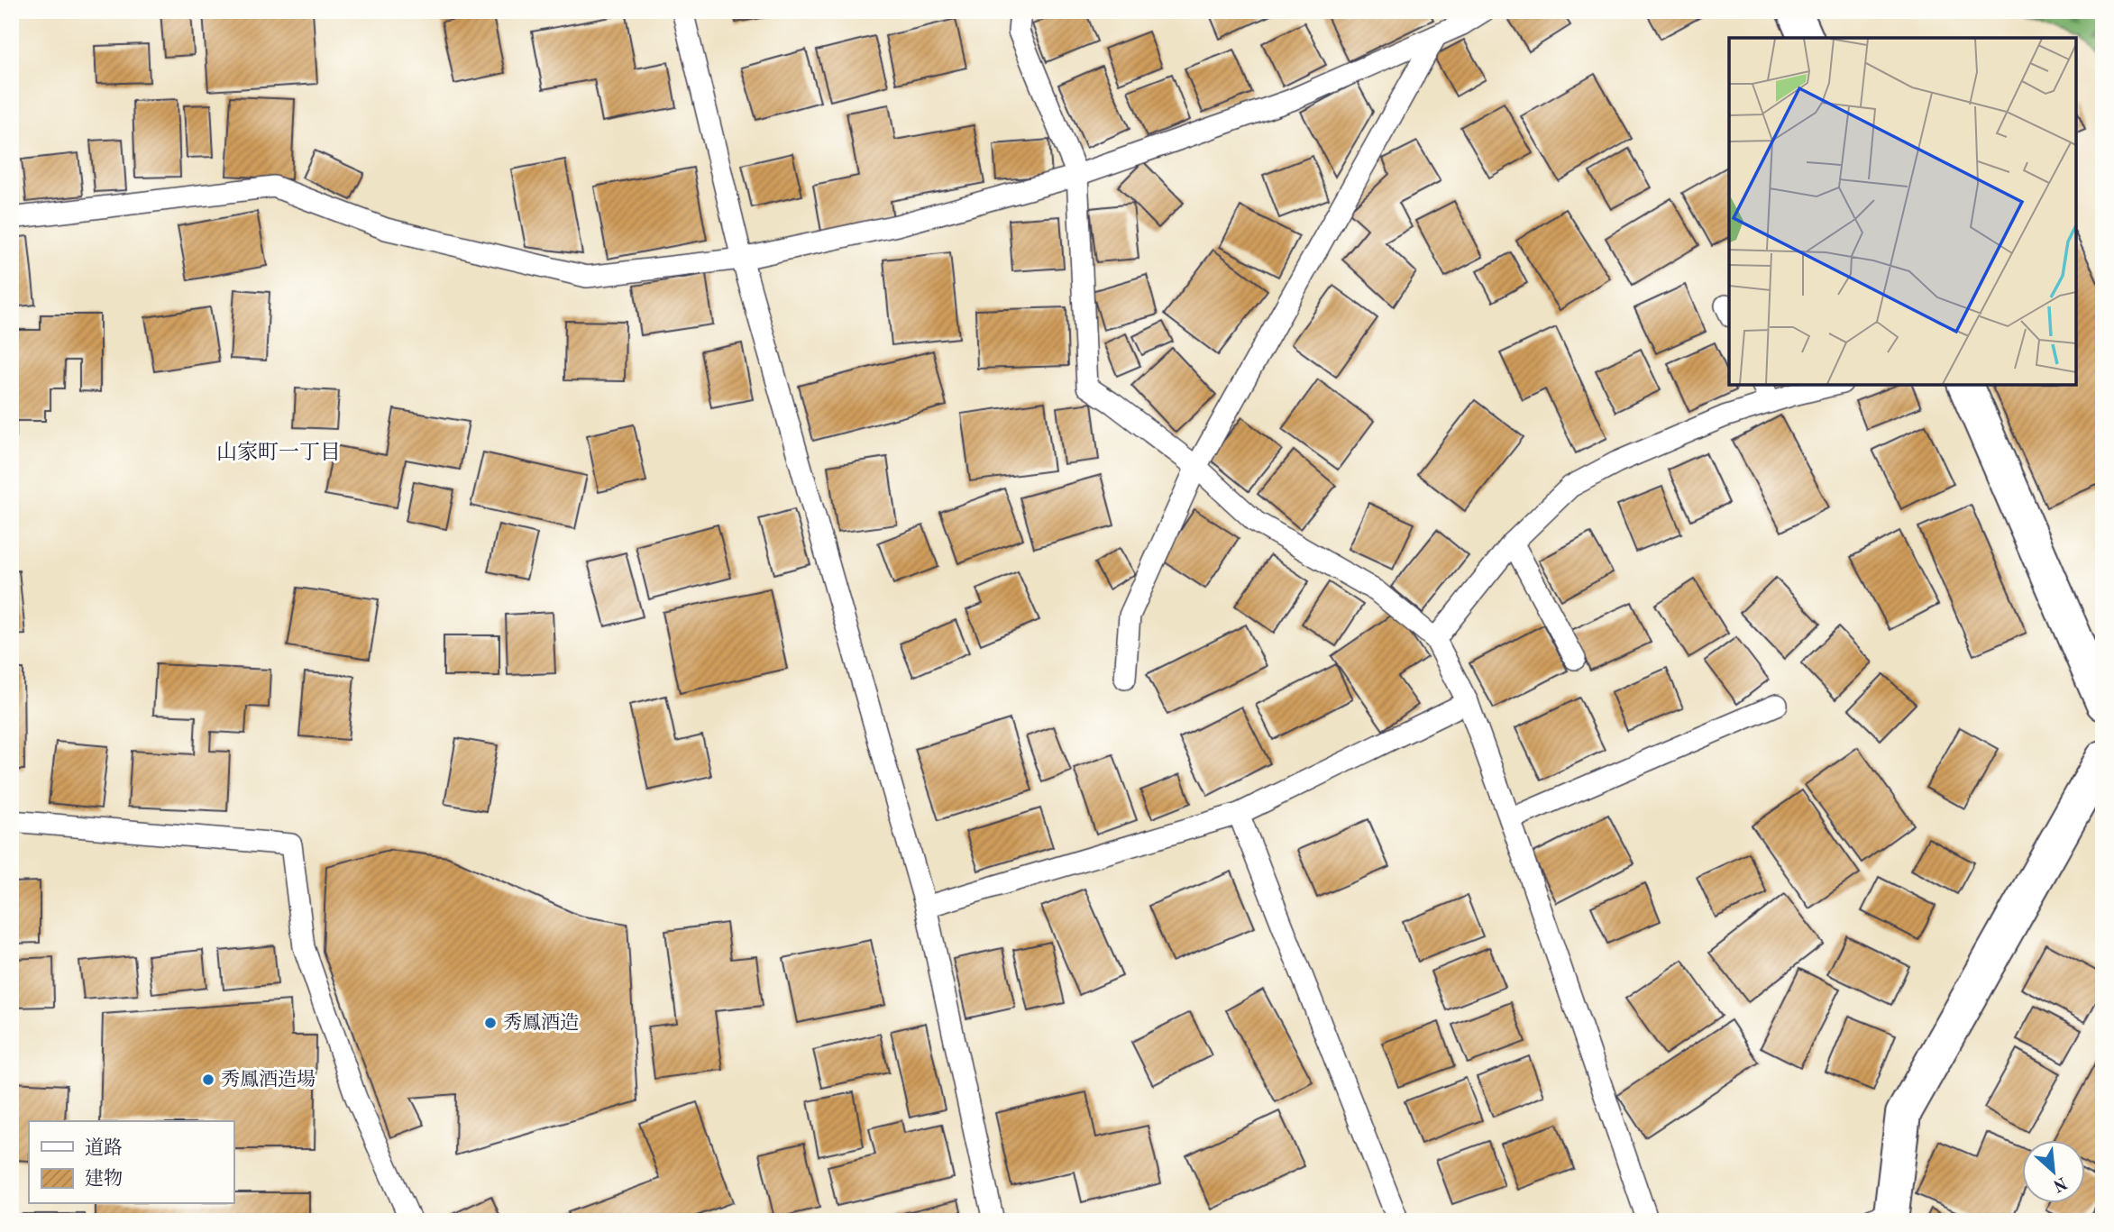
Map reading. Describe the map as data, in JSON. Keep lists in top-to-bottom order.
{
  "districts": ["山家町一丁目"],
  "places": ["秀鳳酒造", "秀鳳酒造場"],
  "legend": ["道路", "建物"],
  "north": "bottom right"
}
